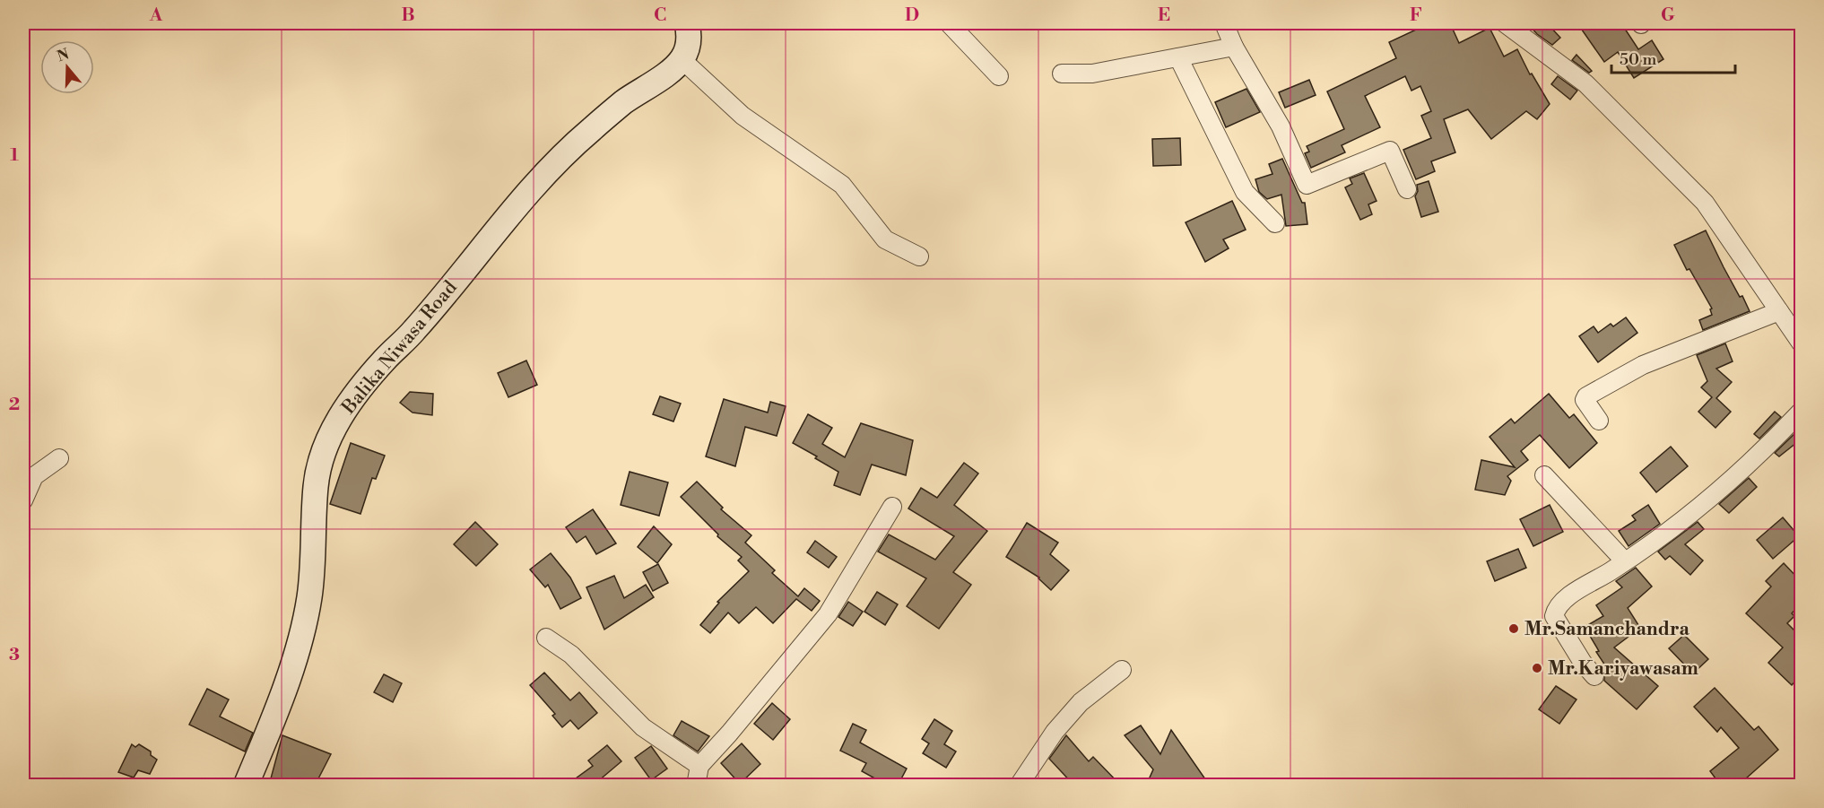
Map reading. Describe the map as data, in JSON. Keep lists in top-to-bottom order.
{
  "streets": {
    "street": ["Balika Niwasa Road"]
  },
  "places": ["Mr.Samanchandra", "Mr.Kariyawasam"],
  "scale_bar": "50 m",
  "north": "top",
  "grid": {
    "columns": [
      "A",
      "B",
      "C",
      "D",
      "E",
      "F",
      "G"
    ],
    "rows": ["1", "2", "3"]
  }
}
